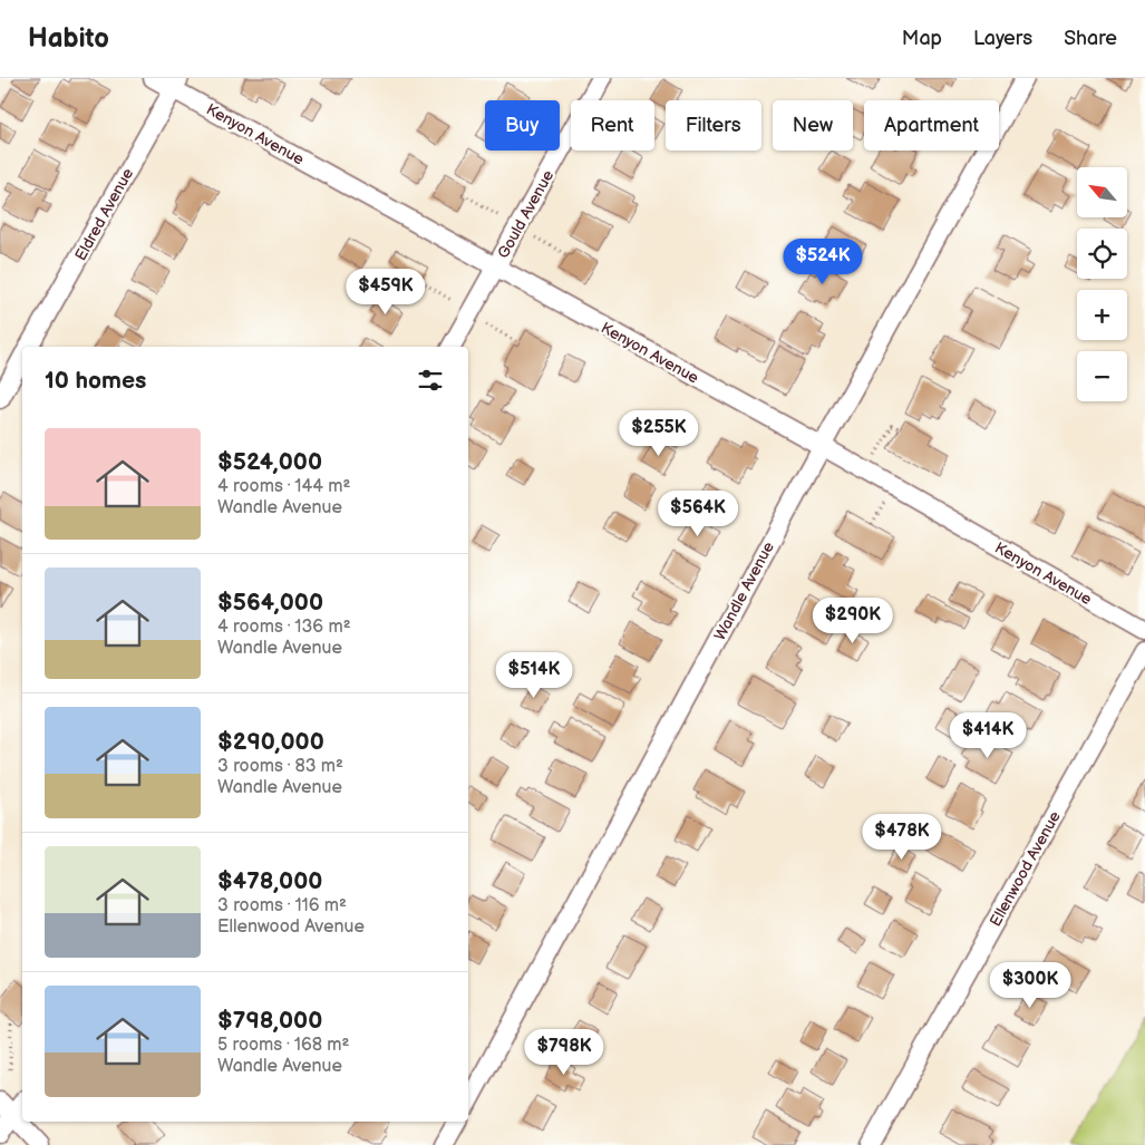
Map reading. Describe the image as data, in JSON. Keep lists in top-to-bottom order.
{
  "streets": {
    "street": [
      "Kenyon Avenue",
      "Eldred Avenue",
      "Gould Avenue",
      "Wandle Avenue",
      "Ellenwood Avenue"
    ]
  },
  "crossings": [
    ["Kenyon Avenue", "Eldred Avenue"],
    ["Kenyon Avenue", "Gould Avenue"],
    ["Kenyon Avenue", "Wandle Avenue"]
  ],
  "north": "top left",
  "page": {
    "header": "Habito",
    "nav": ["Map", "Layers", "Share"],
    "chip": [
      "Buy",
      "Rent",
      "Filters",
      "New",
      "Apartment"
    ],
    "map_buttons": ["+", "−"],
    "price": [
      "$524K",
      "$459K",
      "$255K",
      "$564K",
      "$290K",
      "$514K",
      "$414K",
      "$478K",
      "$300K",
      "$798K"
    ],
    "heading": "10 homes",
    "list": [
      {
        "name": "$524,000",
        "note": "4 rooms · 144 m² · Wandle Avenue"
      },
      {
        "name": "$564,000",
        "note": "4 rooms · 136 m² · Wandle Avenue"
      },
      {
        "name": "$290,000",
        "note": "3 rooms · 83 m² · Wandle Avenue"
      },
      {
        "name": "$478,000",
        "note": "3 rooms · 116 m² · Ellenwood Avenue"
      },
      {
        "name": "$798,000",
        "note": "5 rooms · 168 m² · Wandle Avenue"
      }
    ]
  }
}
